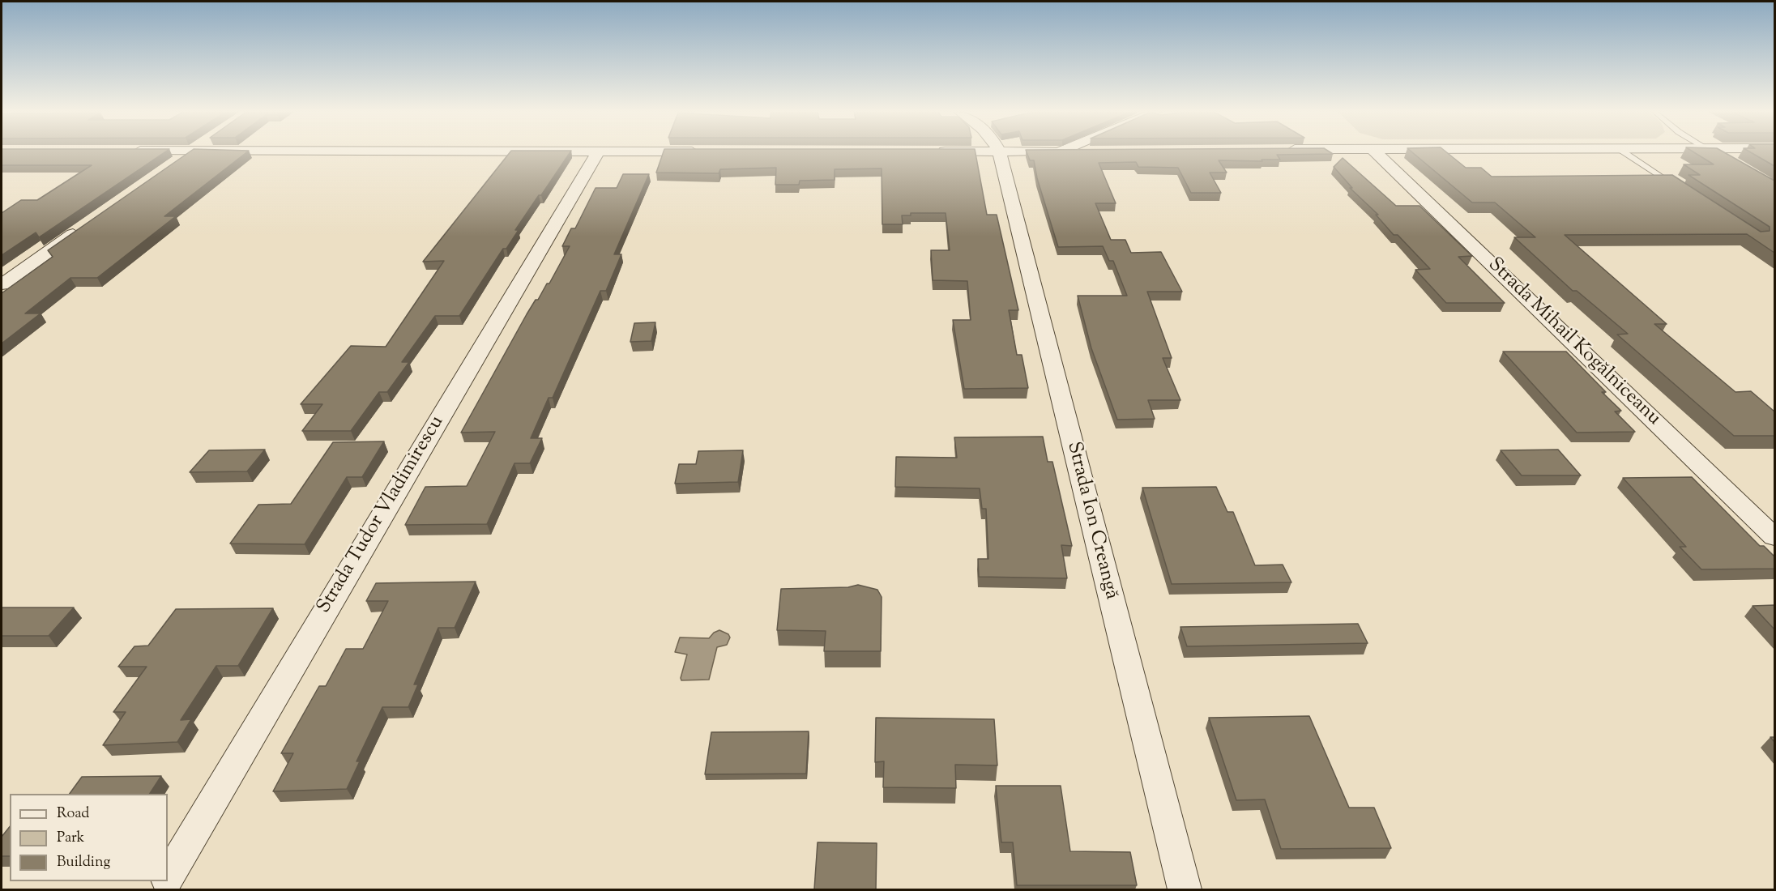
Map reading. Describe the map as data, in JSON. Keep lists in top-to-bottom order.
{
  "streets": {
    "street": ["Strada Mihail Kogălniceanu", "Strada Tudor Vladimirescu", "Strada Ion Creangă"]
  },
  "legend": ["Road", "Park", "Building"]
}
